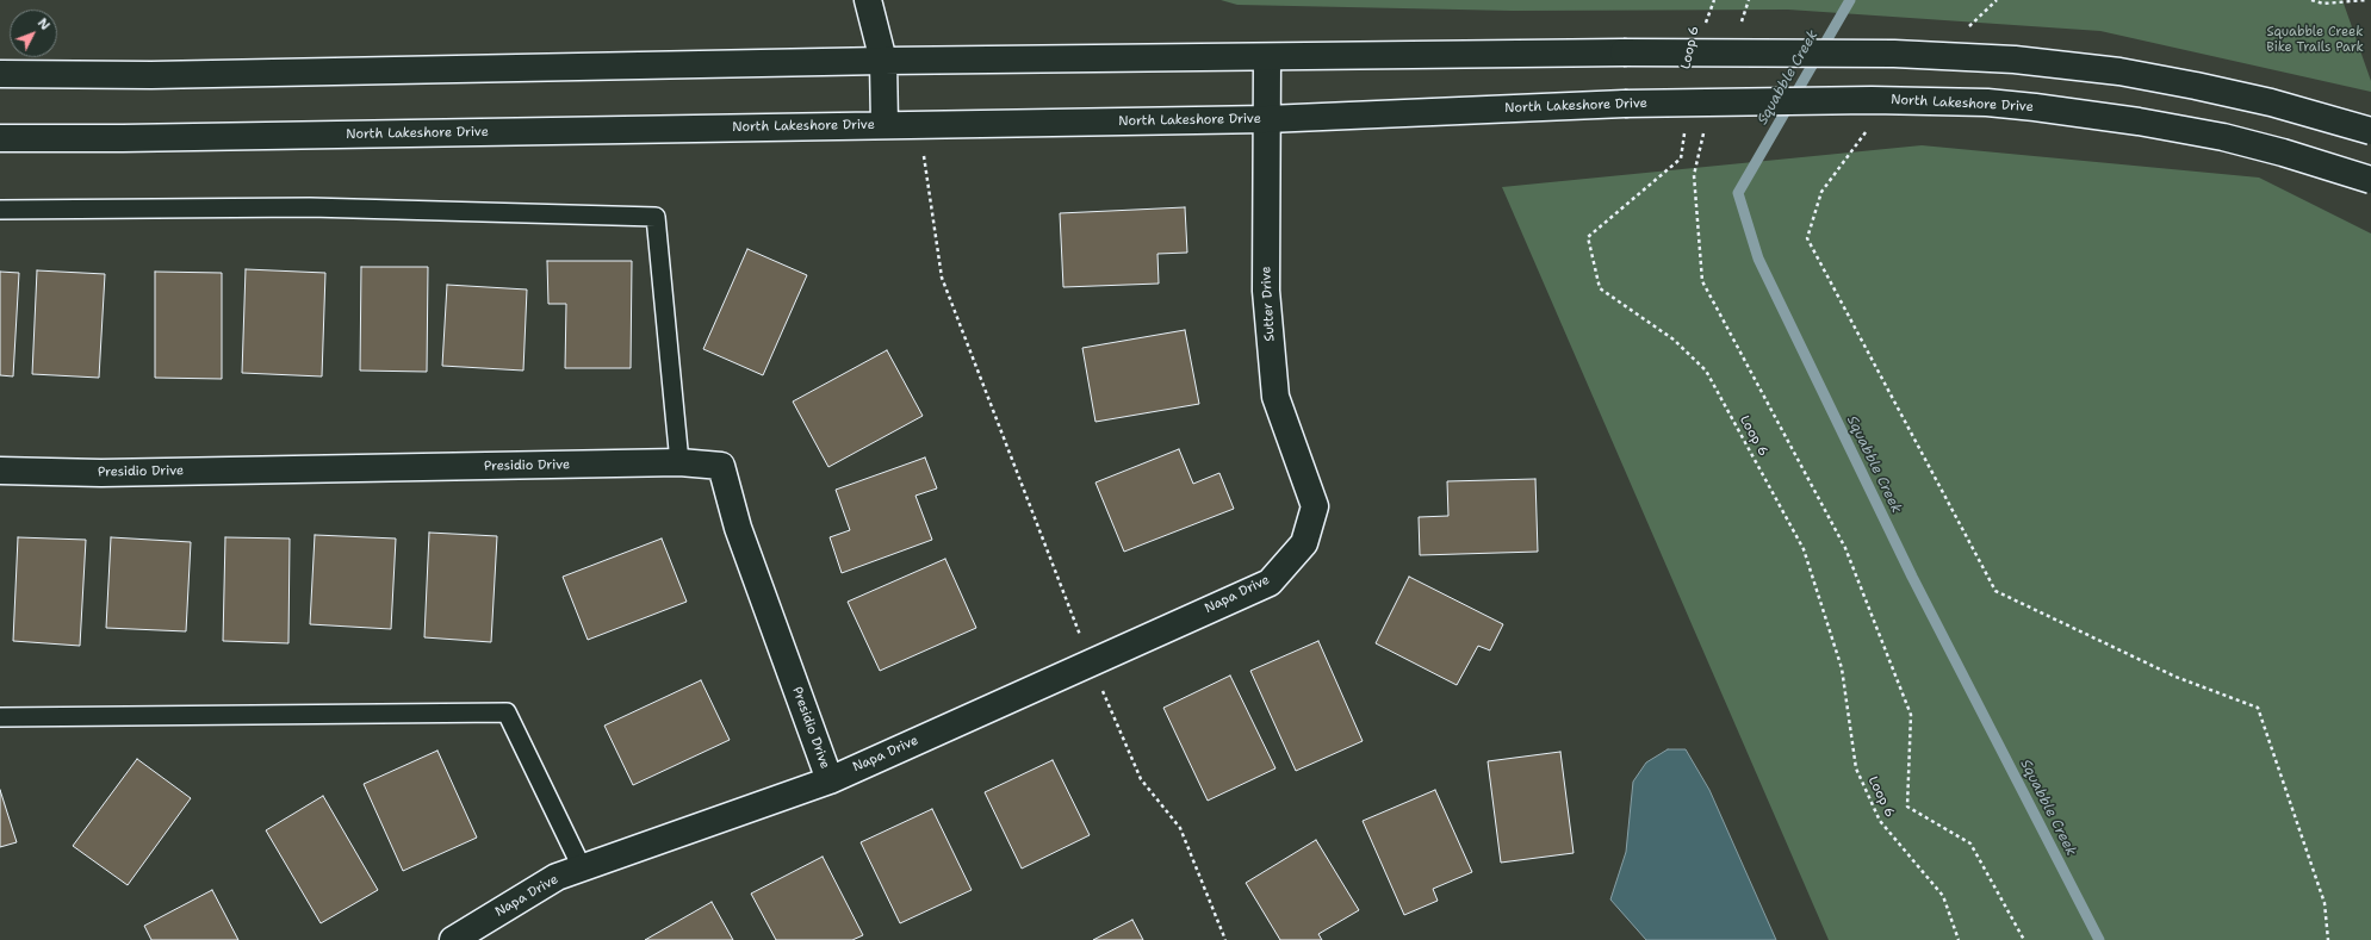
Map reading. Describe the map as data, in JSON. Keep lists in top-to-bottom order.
{
  "streets": {
    "main road": [
      "North Lakeshore Drive",
      "Sutter Drive",
      "Presidio Drive",
      "Napa Drive"
    ],
    "path": ["Loop 6"]
  },
  "crossings": [
    ["North Lakeshore Drive", "Sutter Drive"],
    ["Sutter Drive", "Napa Drive"],
    ["Presidio Drive", "Napa Drive"]
  ],
  "water": ["Squabble Creek"],
  "parks": ["Squabble Creek Bike Trails Park"],
  "north": "top right"
}
